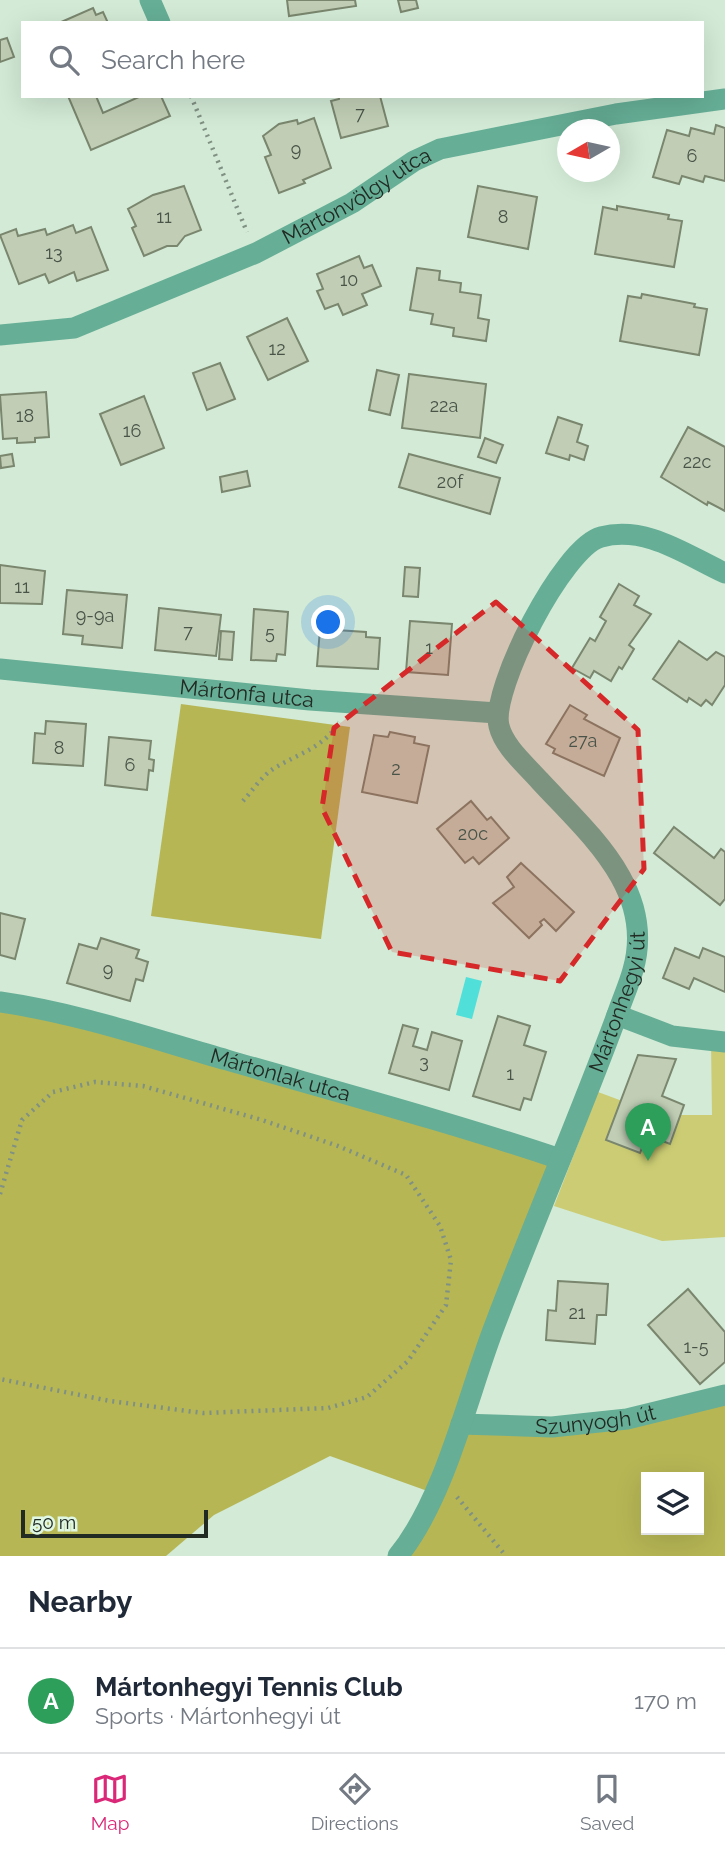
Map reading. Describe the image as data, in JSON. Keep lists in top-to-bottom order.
{
  "streets": {
    "street": [
      "Mártonvölgy utca",
      "Mártonfa utca",
      "Mártonhegyi út",
      "Mártonlak utca",
      "Szunyogh út"
    ]
  },
  "crossings": [
    ["Mártonfa utca", "Mártonhegyi út"],
    ["Mártonhegyi út", "Mártonlak utca"],
    ["Mártonhegyi út", "Szunyogh út"]
  ],
  "house_numbers": [
    "7",
    "9",
    "6",
    "11",
    "8",
    "13",
    "10",
    "12",
    "22a",
    "18",
    "16",
    "22c",
    "20f",
    "11",
    "9-9a",
    "7",
    "5",
    "1",
    "27a",
    "8",
    "6",
    "2",
    "20c",
    "9",
    "3",
    "1",
    "21",
    "1-5"
  ],
  "scale_bar": "50 m",
  "north": "left",
  "page": {
    "search": "Search here",
    "pins": "A",
    "scale": "50 m",
    "heading": "Nearby",
    "list": [
      {
        "mark": "A",
        "name": "Mártonhegyi Tennis Club",
        "note": "Sports · Mártonhegyi út",
        "value": "170 m"
      }
    ],
    "nav": ["Map", "Directions", "Saved"]
  }
}
